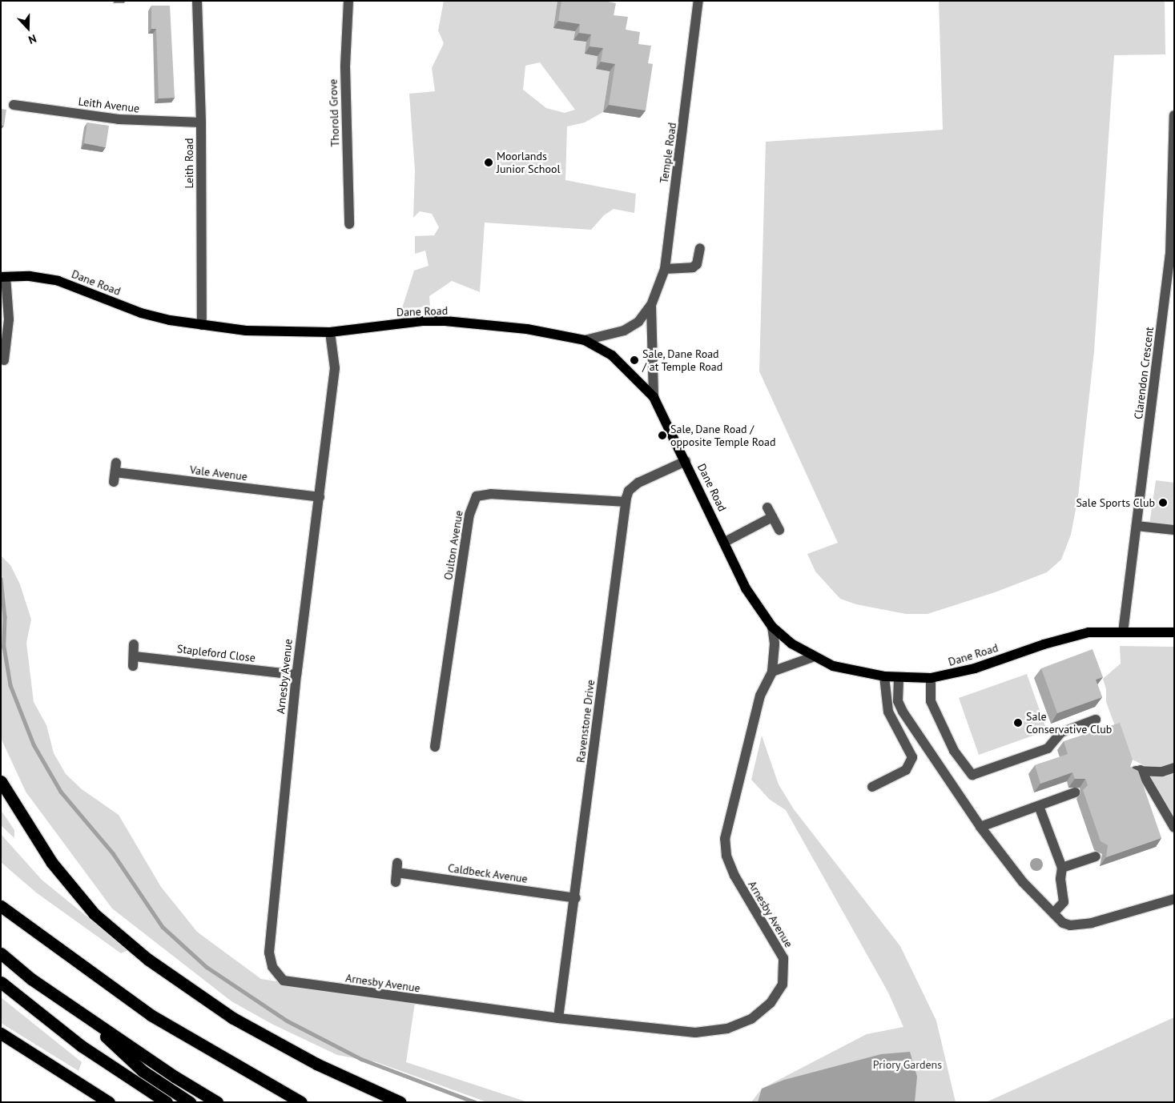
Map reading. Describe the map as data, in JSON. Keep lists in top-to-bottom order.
{
  "streets": {
    "main road": ["Dane Road"],
    "street": [
      "Leith Avenue",
      "Thorold Grove",
      "Temple Road",
      "Leith Road",
      "Clarendon Crescent",
      "Vale Avenue",
      "Oulton Avenue",
      "Stapleford Close",
      "Arnesby Avenue",
      "Ravenstone Drive",
      "Caldbeck Avenue"
    ]
  },
  "crossings": [
    ["Leith Avenue", "Leith Road"],
    ["Temple Road", "Dane Road"],
    ["Leith Road", "Dane Road"],
    ["Dane Road", "Clarendon Crescent"],
    ["Dane Road", "Arnesby Avenue"],
    ["Dane Road", "Ravenstone Drive"],
    ["Vale Avenue", "Arnesby Avenue"],
    ["Oulton Avenue", "Ravenstone Drive"],
    ["Stapleford Close", "Arnesby Avenue"],
    ["Arnesby Avenue", "Ravenstone Drive"],
    ["Ravenstone Drive", "Caldbeck Avenue"]
  ],
  "parks": ["Priory Gardens"],
  "places": [
    "Moorlands Junior School",
    "Sale, Dane Road / at Temple Road",
    "Sale, Dane Road / opposite Temple Road",
    "Sale Sports Club",
    "Sale Conservative Club"
  ],
  "north": "bottom"
}
